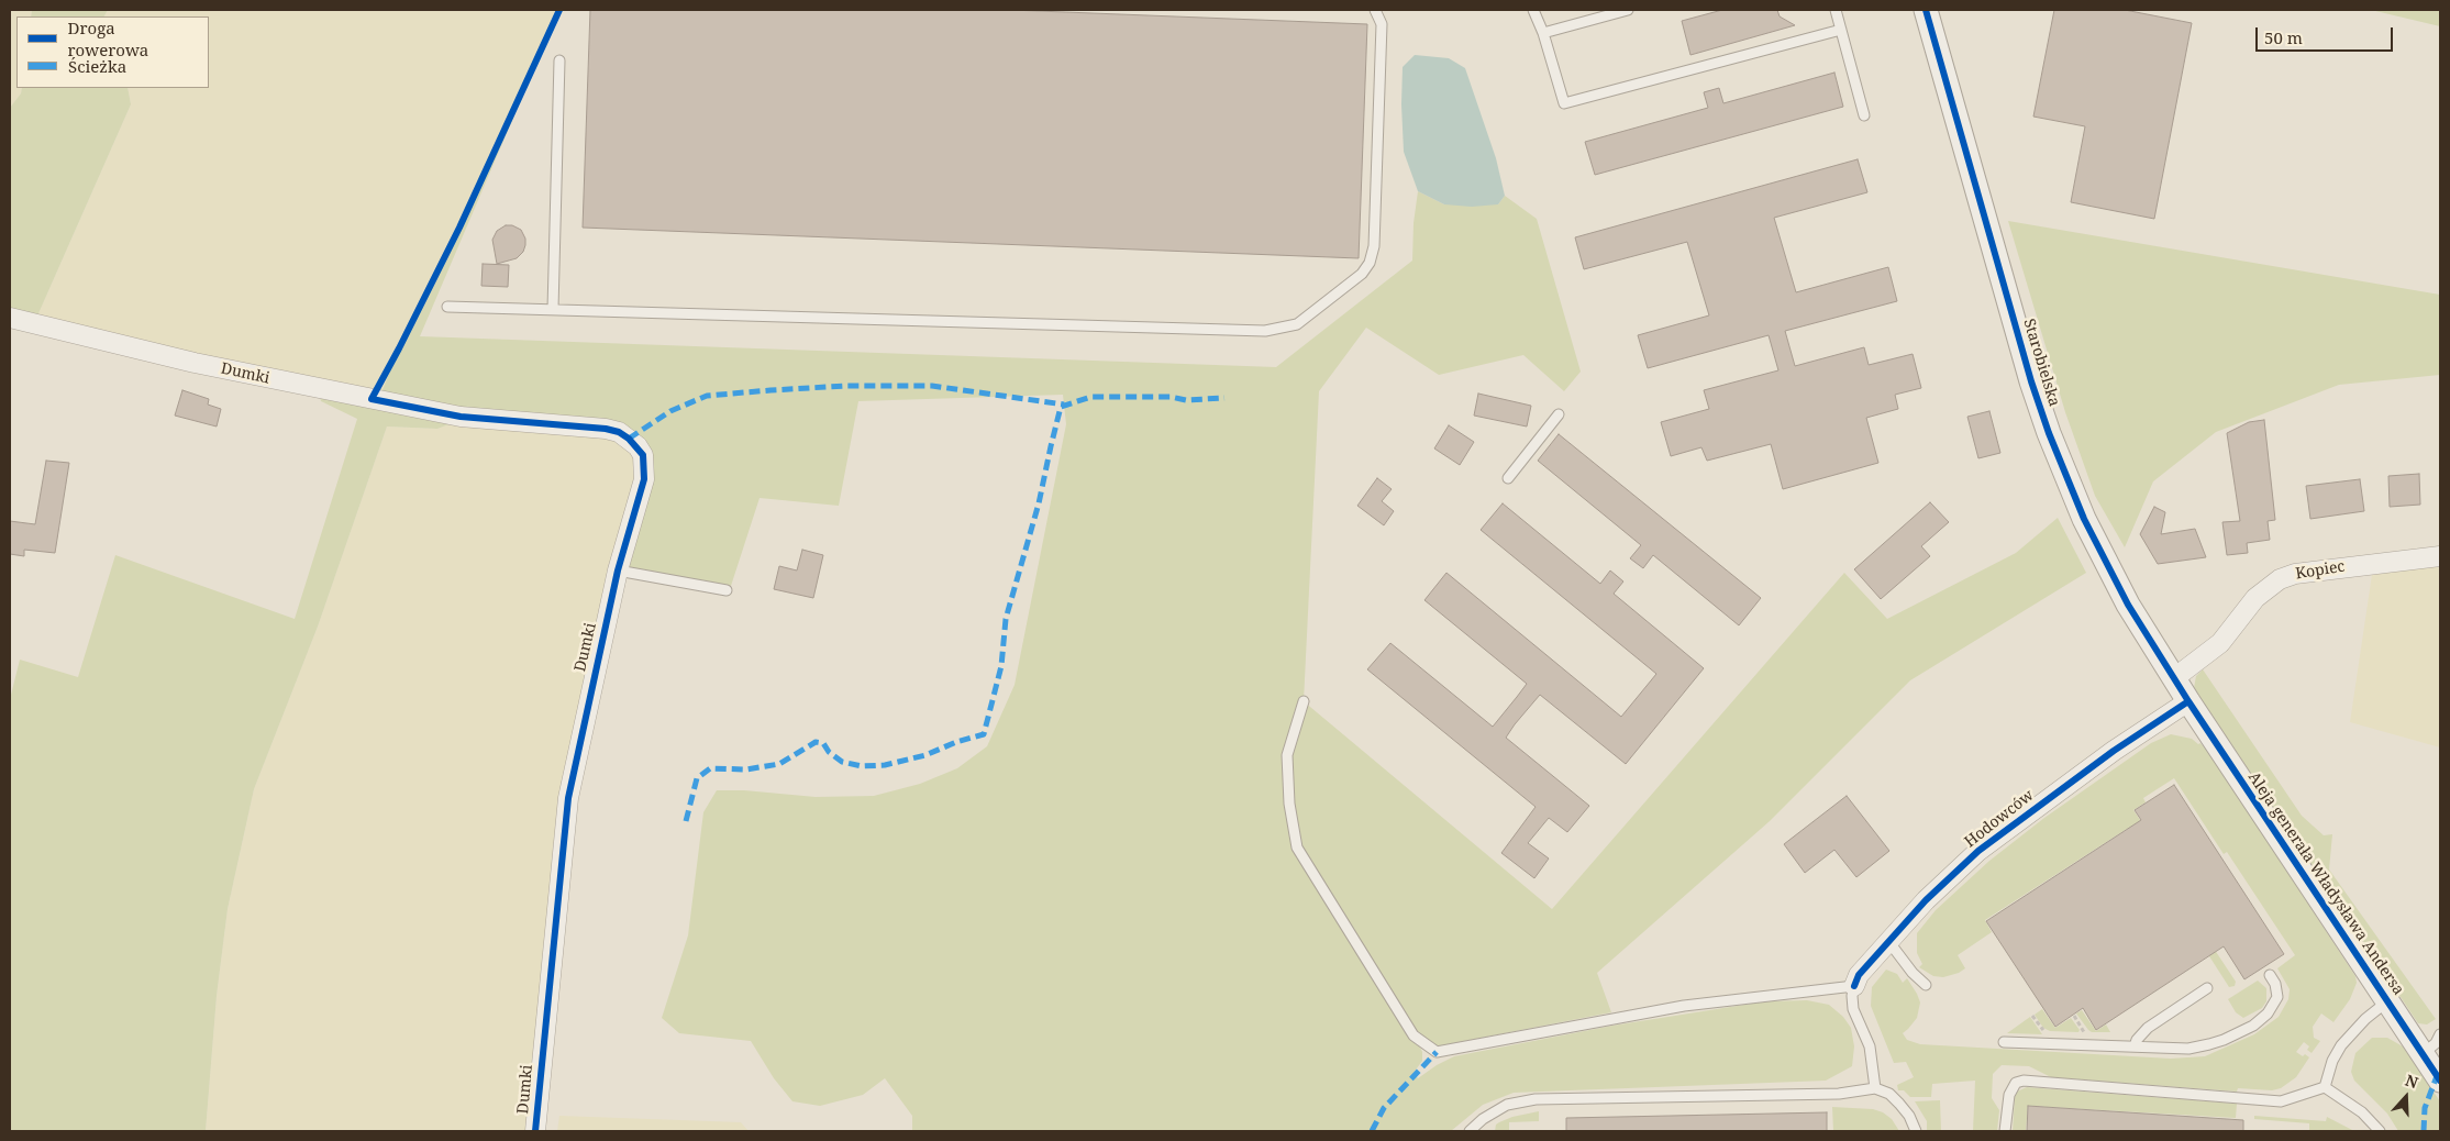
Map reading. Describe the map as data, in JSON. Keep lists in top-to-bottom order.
{
  "streets": {
    "street": [
      "Starobielska",
      "Dumki",
      "Kopiec",
      "Hodowców",
      "Aleja generała Władysława Andersa"
    ]
  },
  "crossings": [
    ["Starobielska", "Kopiec"],
    ["Starobielska", "Hodowców"],
    ["Starobielska", "Aleja generała Władysława Andersa"],
    ["Hodowców", "Aleja generała Władysława Andersa"]
  ],
  "legend": ["Droga rowerowa", "Ścieżka"],
  "scale_bar": "50 m",
  "north": "top"
}
